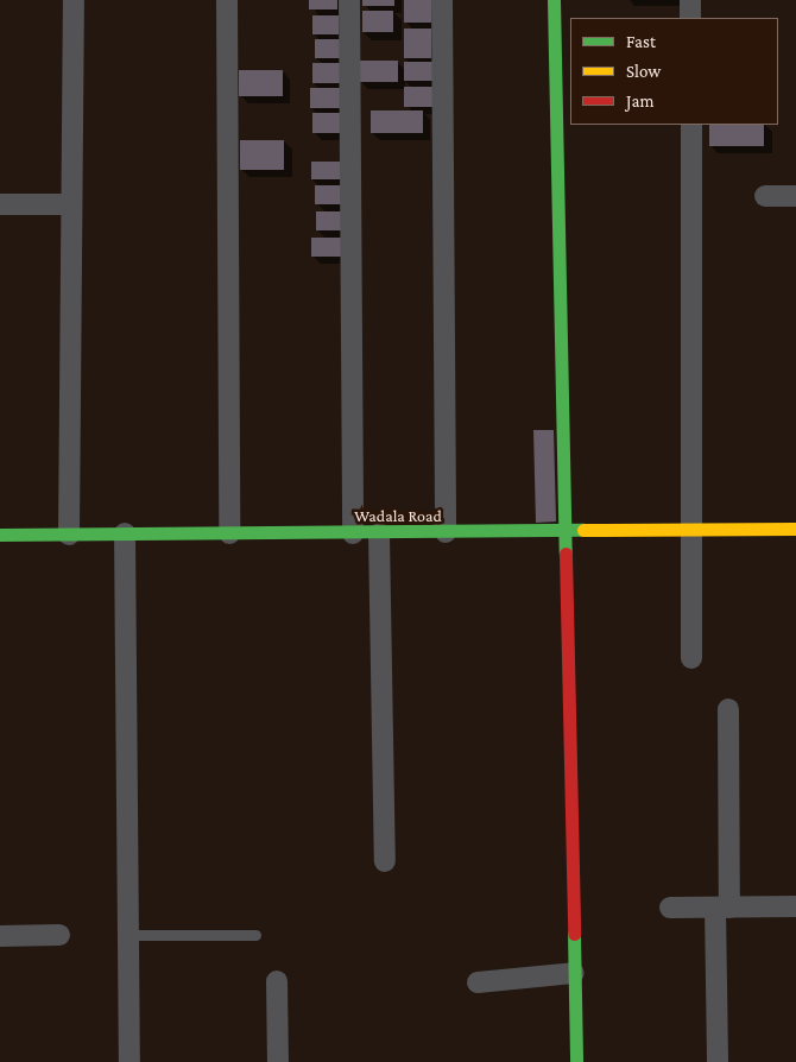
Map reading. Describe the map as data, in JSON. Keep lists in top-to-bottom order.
{
  "streets": {
    "street": ["Wadala Road"]
  },
  "legend": ["Fast", "Slow", "Jam"]
}
